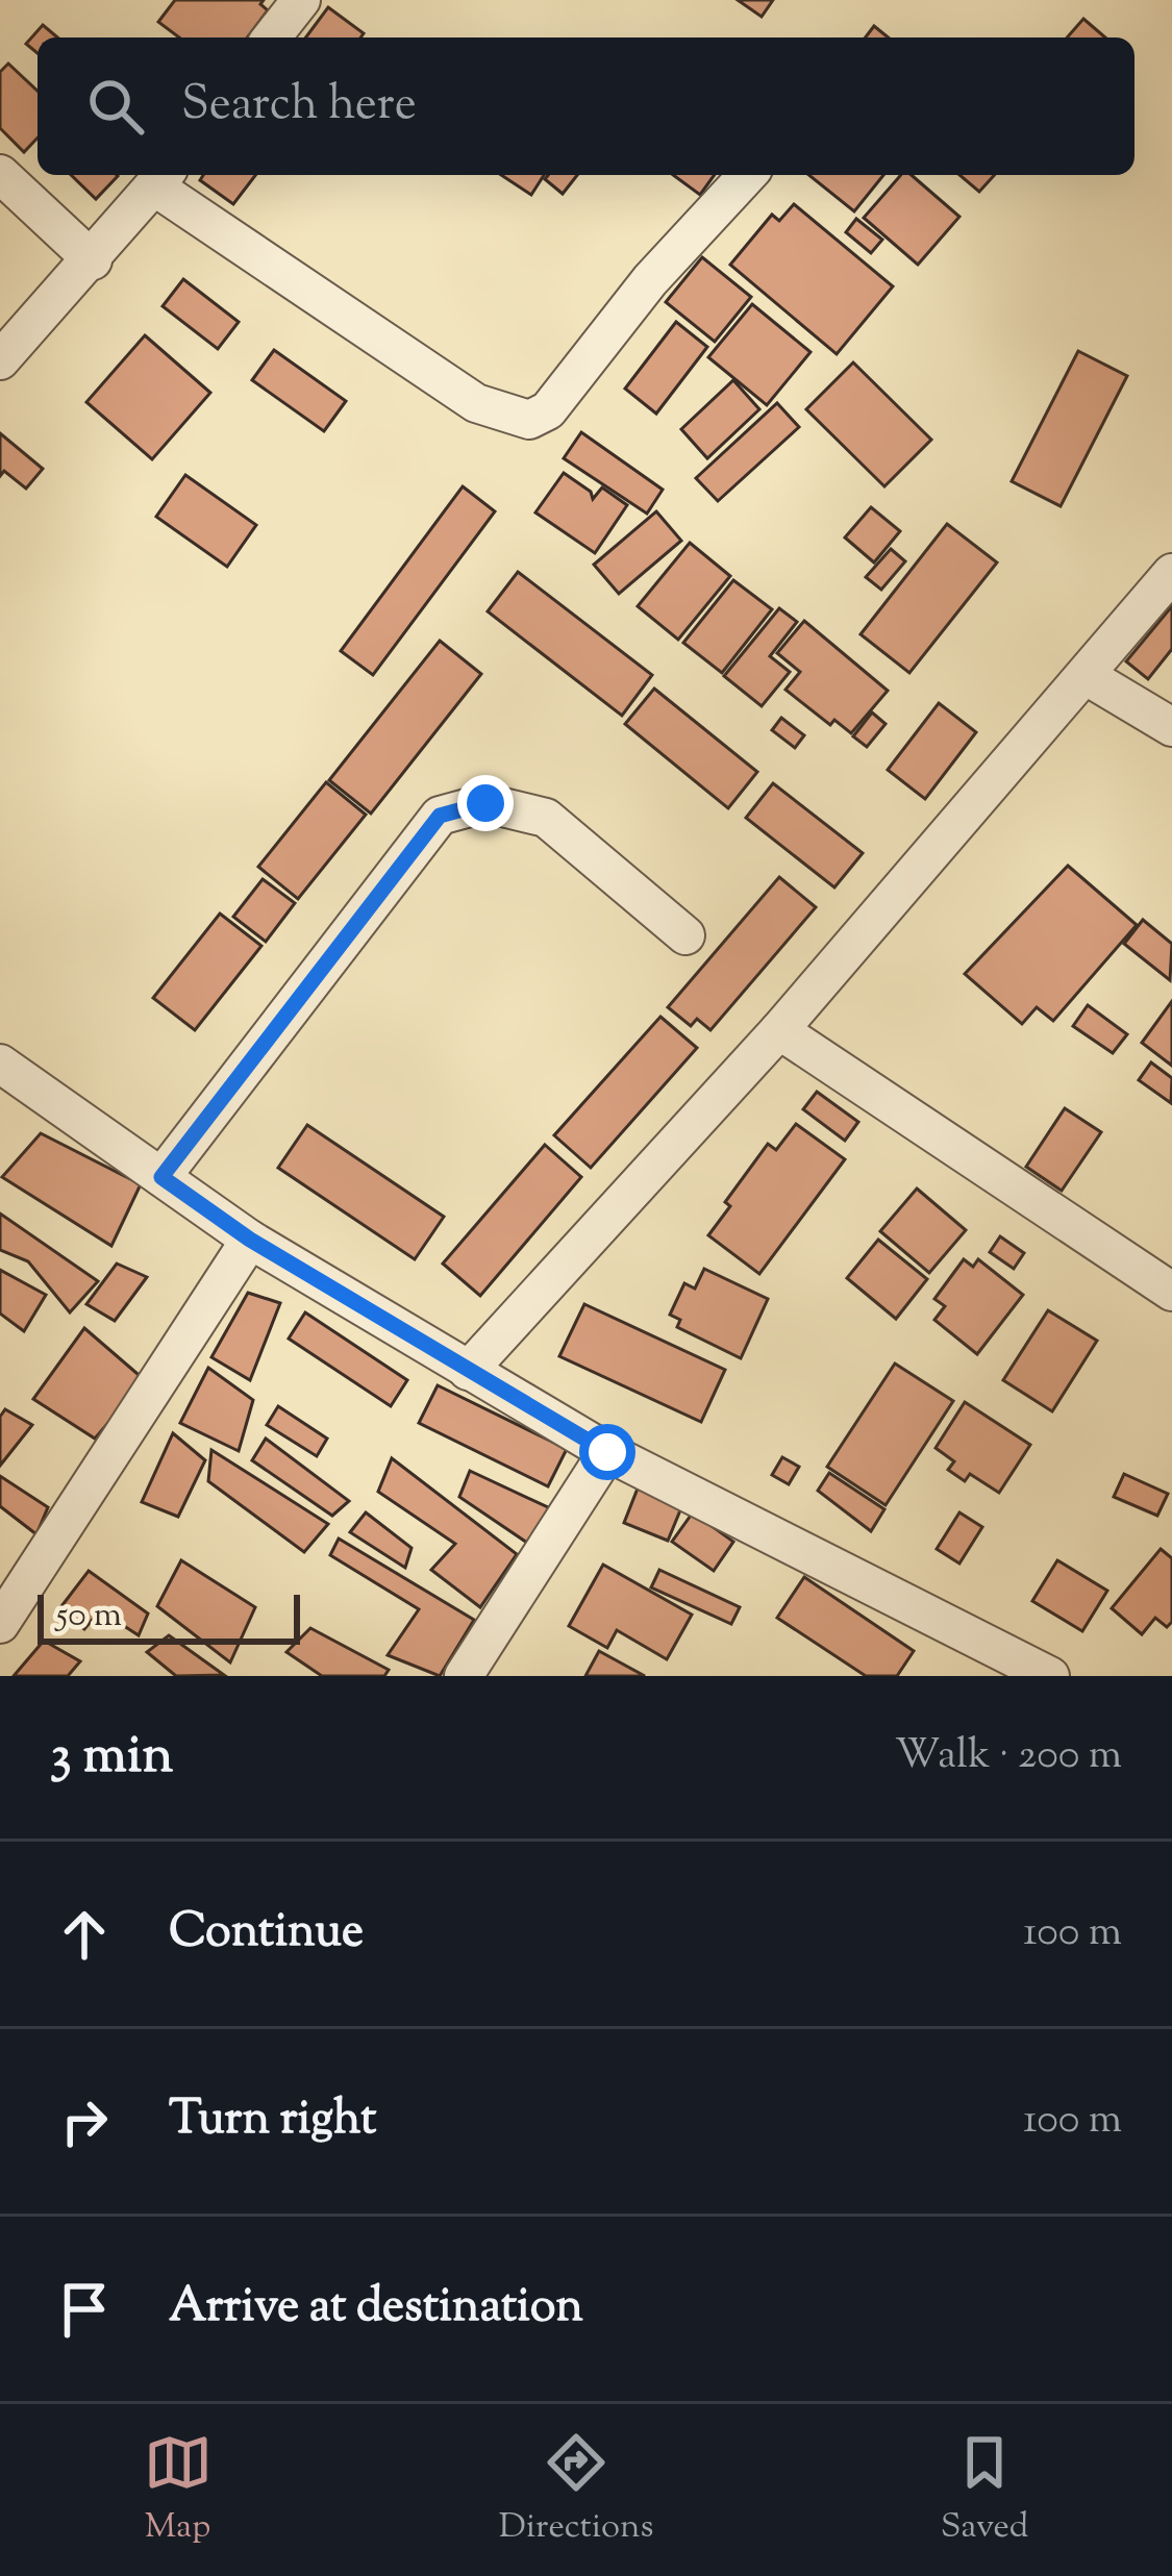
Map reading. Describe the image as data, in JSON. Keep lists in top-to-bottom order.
{
  "scale_bar": "50 m",
  "page": {
    "search": "Search here",
    "scale": "50 m",
    "heading": ["3 min", "Walk · 200 m"],
    "list": [
      ["Continue", "100 m"],
      ["Turn right", "100 m"],
      "Arrive at destination"
    ],
    "nav": ["Map", "Directions", "Saved"]
  }
}
